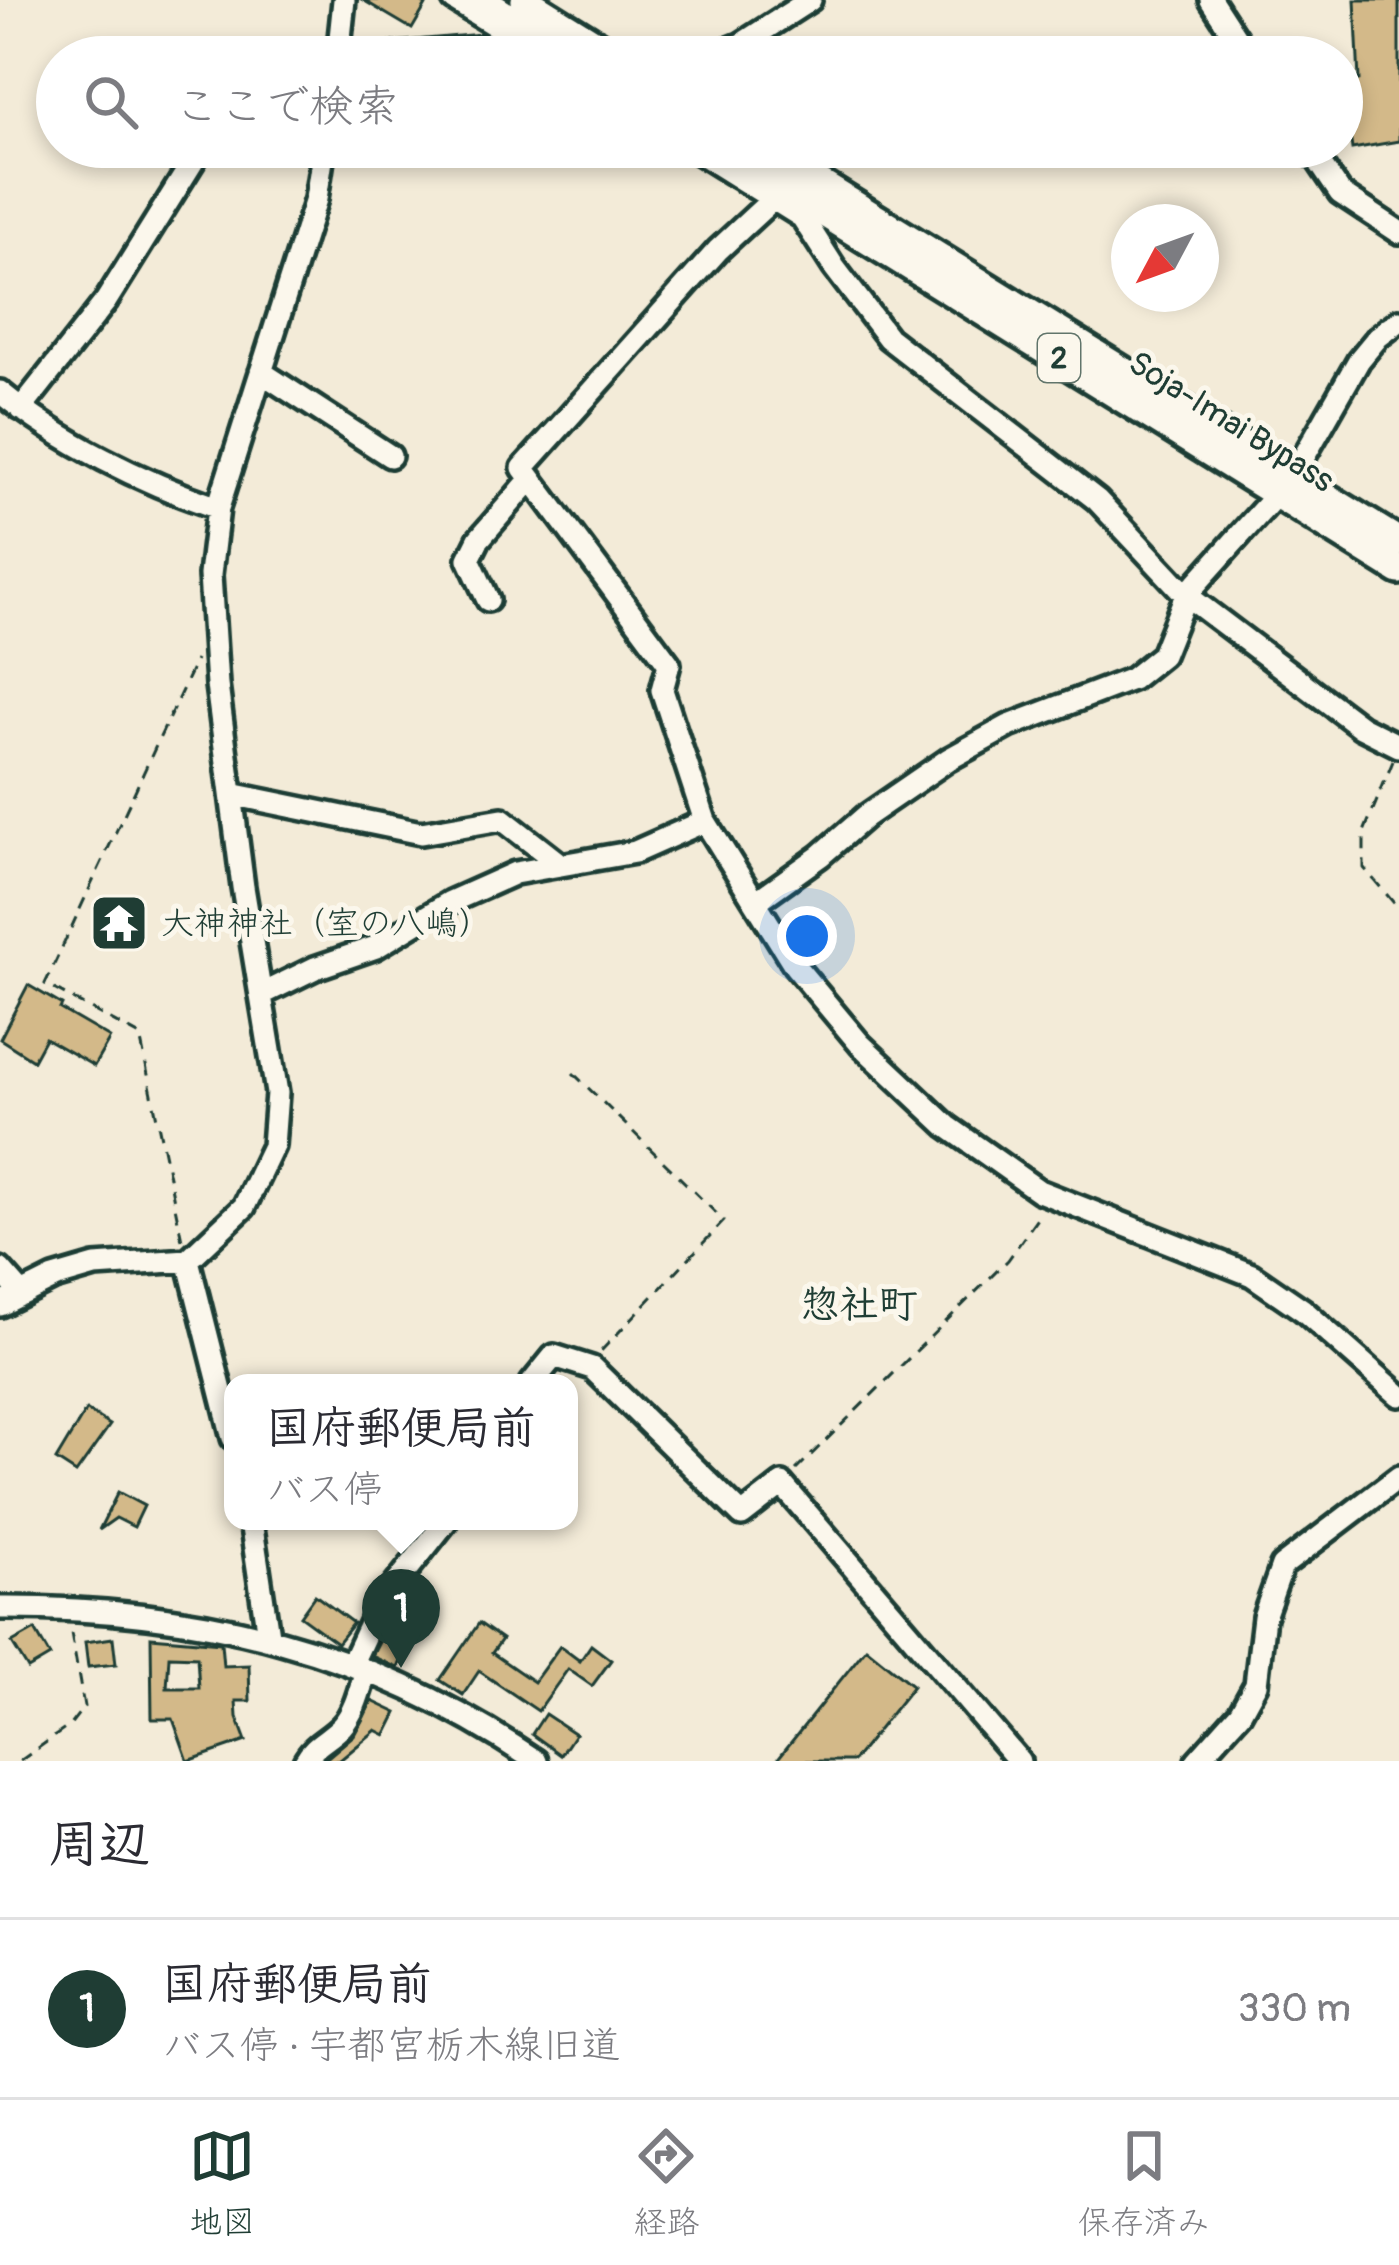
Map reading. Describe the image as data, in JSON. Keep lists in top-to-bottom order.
{
  "streets": {
    "main road": ["2", "Soja-Imai Bypass"]
  },
  "districts": ["惣社町"],
  "places": {
    "temple": ["大神神社（室の八嶋）"]
  },
  "north": "bottom left",
  "page": {
    "search": "ここで検索",
    "popup": ["国府郵便局前", "バス停"],
    "pins": "1",
    "heading": "周辺",
    "list": [
      {
        "mark": "1",
        "name": "国府郵便局前",
        "note": "バス停 · 宇都宮栃木線旧道",
        "value": "330 m"
      }
    ],
    "nav": ["地図", "経路", "保存済み"]
  }
}
